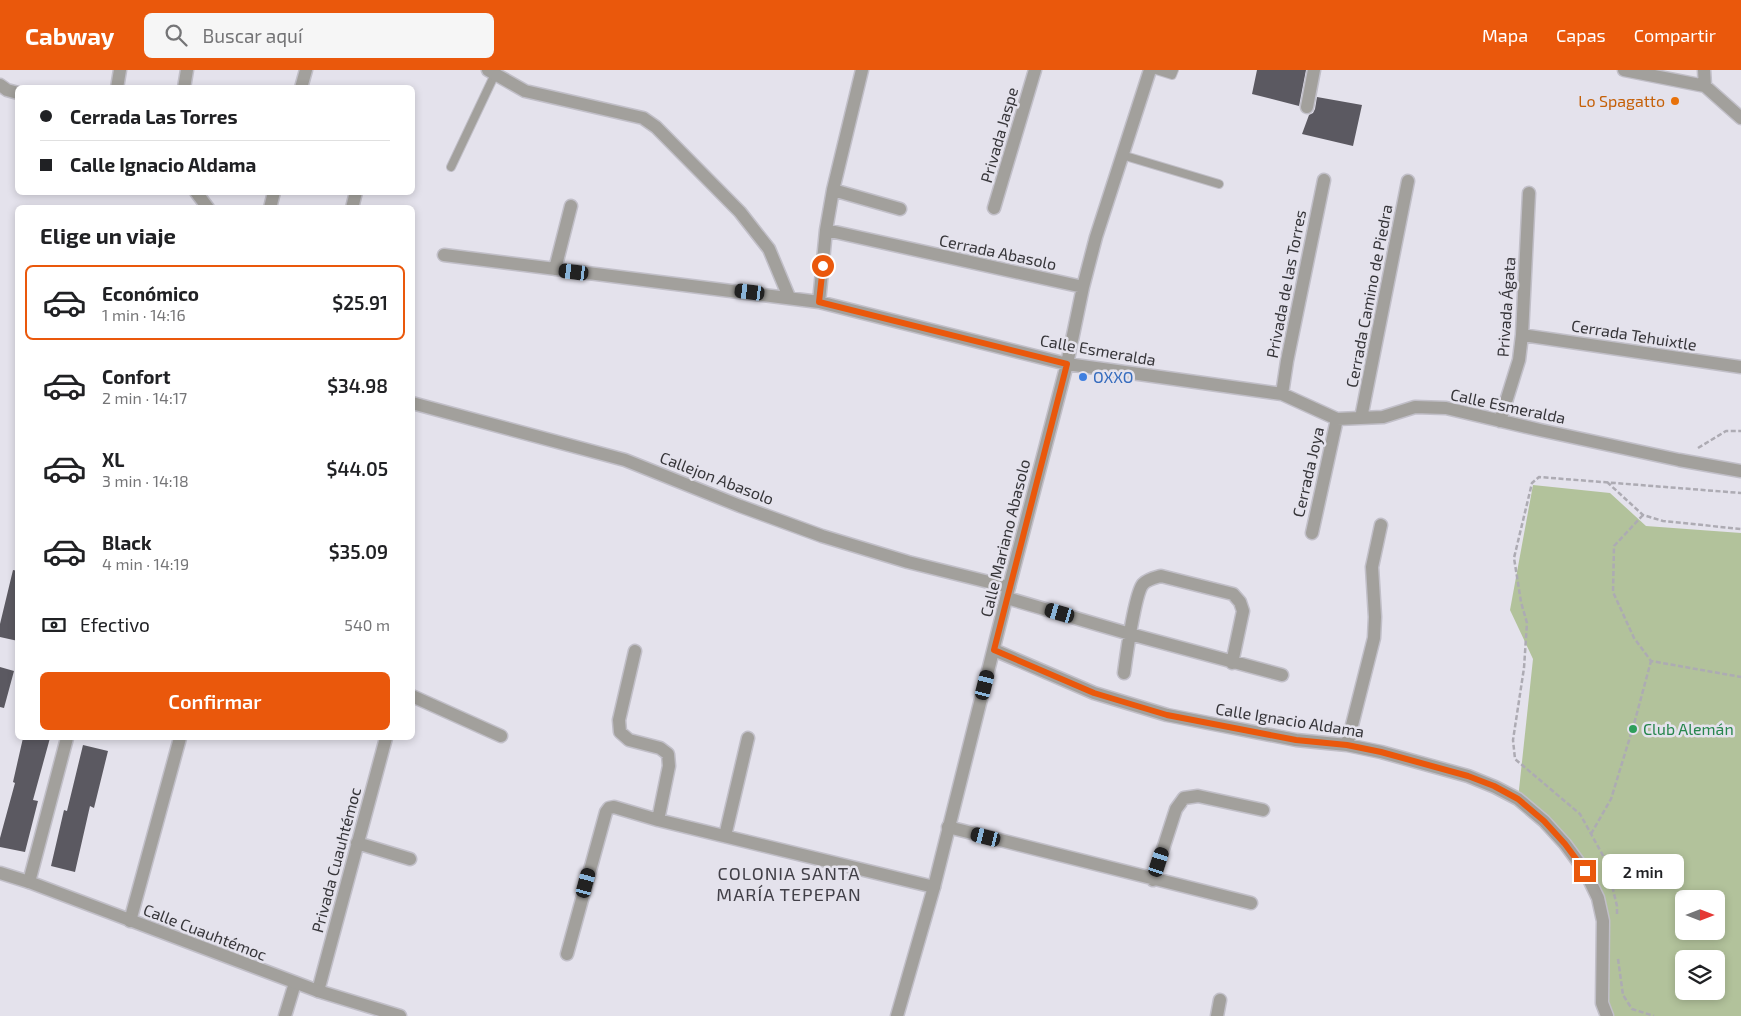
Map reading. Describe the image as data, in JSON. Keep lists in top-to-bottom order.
{
  "streets": {
    "street": [
      "Privada Jaspe",
      "Cerrada Abasolo",
      "Privada de las Torres",
      "Cerrada Camino de Piedra",
      "Privada Ágata",
      "Cerrada Tehuixtle",
      "Calle Esmeralda",
      "Cerrada Joya",
      "Callejon Abasolo",
      "Calle Mariano Abasolo",
      "Calle Ignacio Aldama",
      "Privada Cuauhtémoc",
      "Calle Cuauhtémoc"
    ]
  },
  "crossings": [
    ["Cerrada Abasolo", "Calle Mariano Abasolo"],
    ["Privada de las Torres", "Calle Esmeralda"],
    ["Cerrada Camino de Piedra", "Calle Esmeralda"],
    ["Privada Ágata", "Cerrada Tehuixtle"],
    ["Privada Ágata", "Calle Esmeralda"],
    ["Calle Esmeralda", "Cerrada Joya"],
    ["Calle Esmeralda", "Calle Mariano Abasolo"],
    ["Callejon Abasolo", "Calle Mariano Abasolo"],
    ["Calle Mariano Abasolo", "Calle Ignacio Aldama"],
    ["Privada Cuauhtémoc", "Calle Cuauhtémoc"]
  ],
  "districts": ["COLONIA SANTA MARÍA TEPEPAN"],
  "places": ["Lo Spagatto", "OXXO", "Club Alemán"],
  "north": "right",
  "page": {
    "header": "Cabway",
    "search": "Buscar aquí",
    "nav": ["Mapa", "Capas", "Compartir"],
    "banner": ["Cerrada Las Torres", "Calle Ignacio Aldama"],
    "heading": "Elige un viaje",
    "list": [
      {
        "name": "Económico",
        "note": "1 min · 14:16",
        "value": "$25.91"
      },
      {
        "name": "Confort",
        "note": "2 min · 14:17",
        "value": "$34.98"
      },
      {
        "name": "XL",
        "note": "3 min · 14:18",
        "value": "$44.05"
      },
      {
        "name": "Black",
        "note": "4 min · 14:19",
        "value": "$35.09"
      }
    ],
    "pay": ["Efectivo", "540 m"],
    "buttons": "Confirmar",
    "bubble": "2 min"
  }
}
